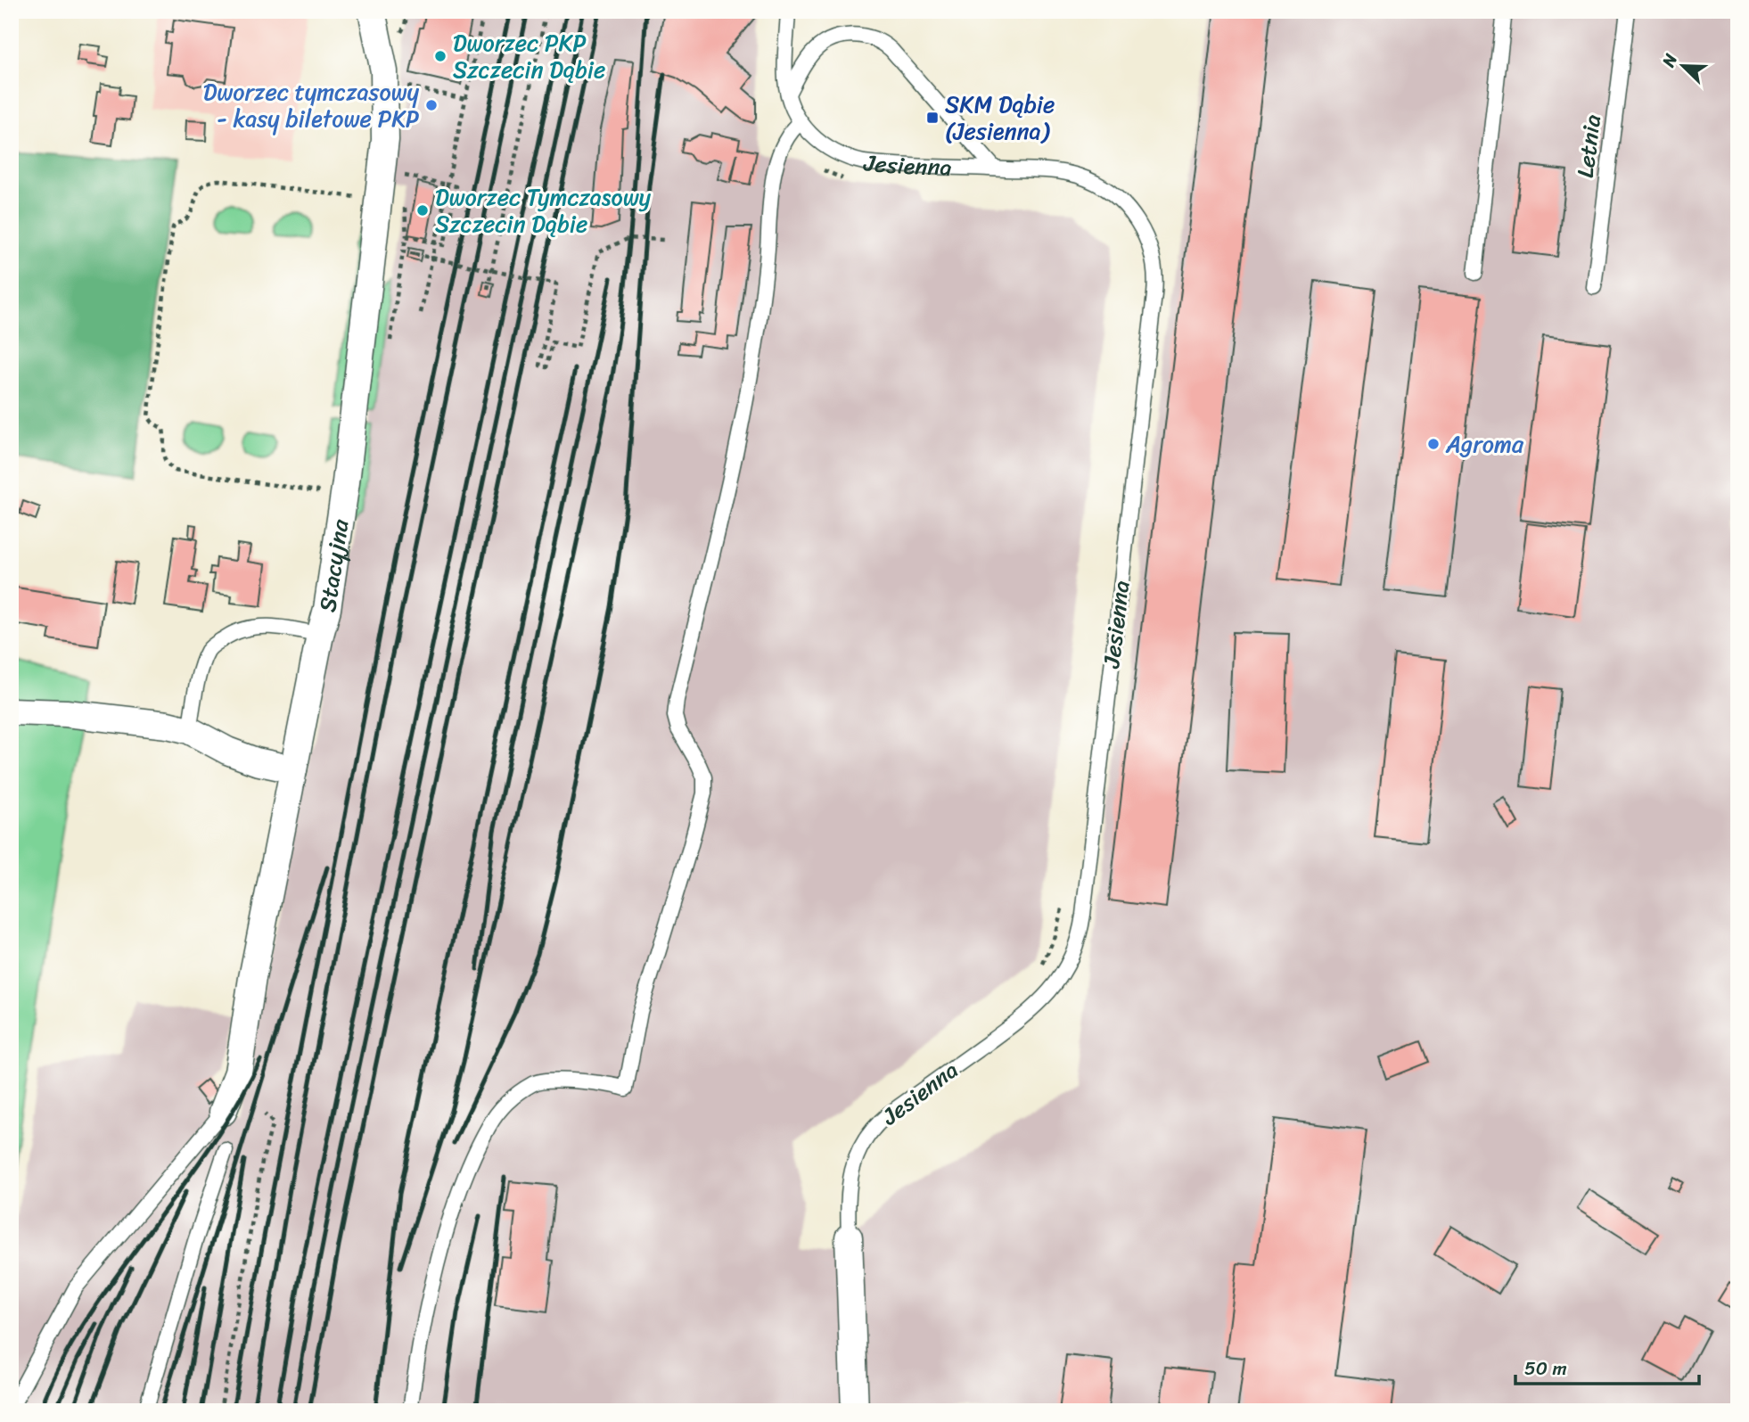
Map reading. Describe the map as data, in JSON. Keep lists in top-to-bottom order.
{
  "streets": {
    "street": ["Jesienna", "Stacyjna"],
    "lane": ["Letnia"]
  },
  "places": {
    "other": [
      "Dworzec PKP Szczecin Dąbie",
      "Dworzec tymczasowy - kasy biletowe PKP",
      "Dworzec Tymczasowy Szczecin Dąbie",
      "Agroma"
    ],
    "transit": ["SKM Dąbie (Jesienna)"]
  },
  "scale_bar": "50 m",
  "north": "top left"
}
